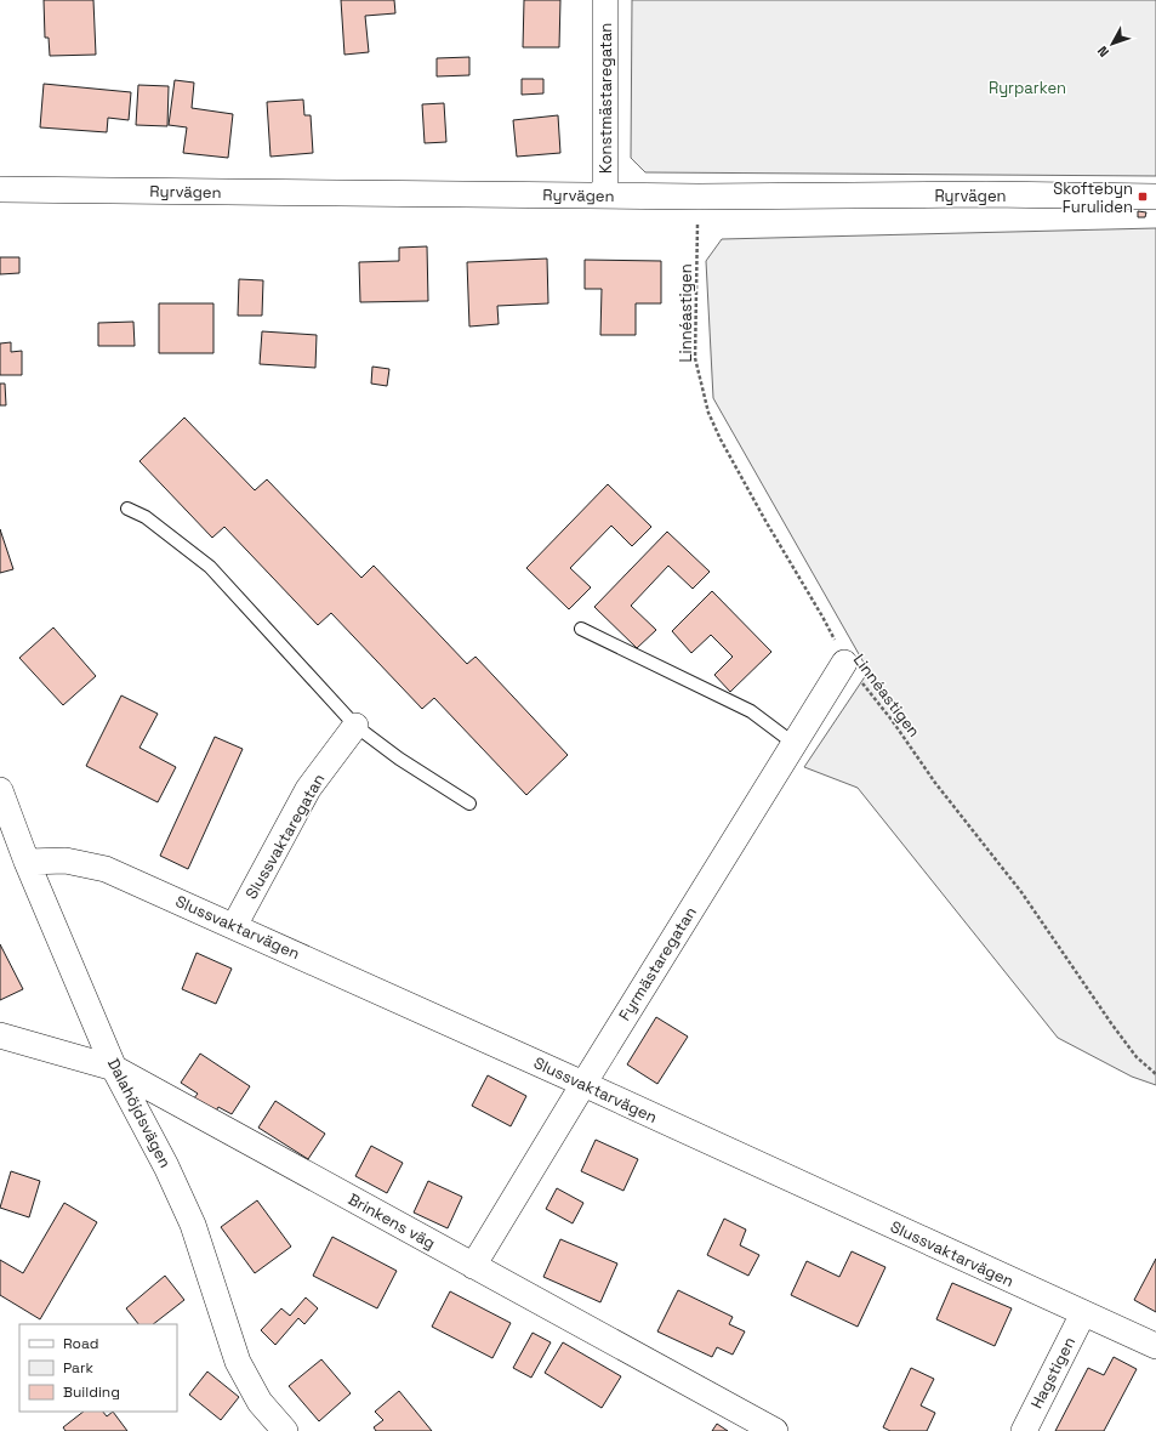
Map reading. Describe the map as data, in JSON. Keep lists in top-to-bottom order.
{
  "streets": {
    "street": [
      "Konstmästaregatan",
      "Ryrvägen",
      "Slussvaktaregatan",
      "Slussvaktarvägen",
      "Fyrmästaregatan",
      "Dalahöjdsvägen",
      "Brinkens väg",
      "Hagstigen"
    ],
    "path": ["Linnéastigen"]
  },
  "crossings": [
    ["Konstmästaregatan", "Ryrvägen"],
    ["Ryrvägen", "Linnéastigen"],
    ["Linnéastigen", "Fyrmästaregatan"],
    ["Slussvaktaregatan", "Slussvaktarvägen"],
    ["Slussvaktarvägen", "Fyrmästaregatan"],
    ["Slussvaktarvägen", "Dalahöjdsvägen"],
    ["Slussvaktarvägen", "Hagstigen"],
    ["Fyrmästaregatan", "Brinkens väg"],
    ["Dalahöjdsvägen", "Brinkens väg"]
  ],
  "parks": ["Ryrparken"],
  "places": {
    "transit": ["Skoftebyn Furuliden"]
  },
  "legend": ["Road", "Park", "Building"],
  "north": "bottom left"
}
